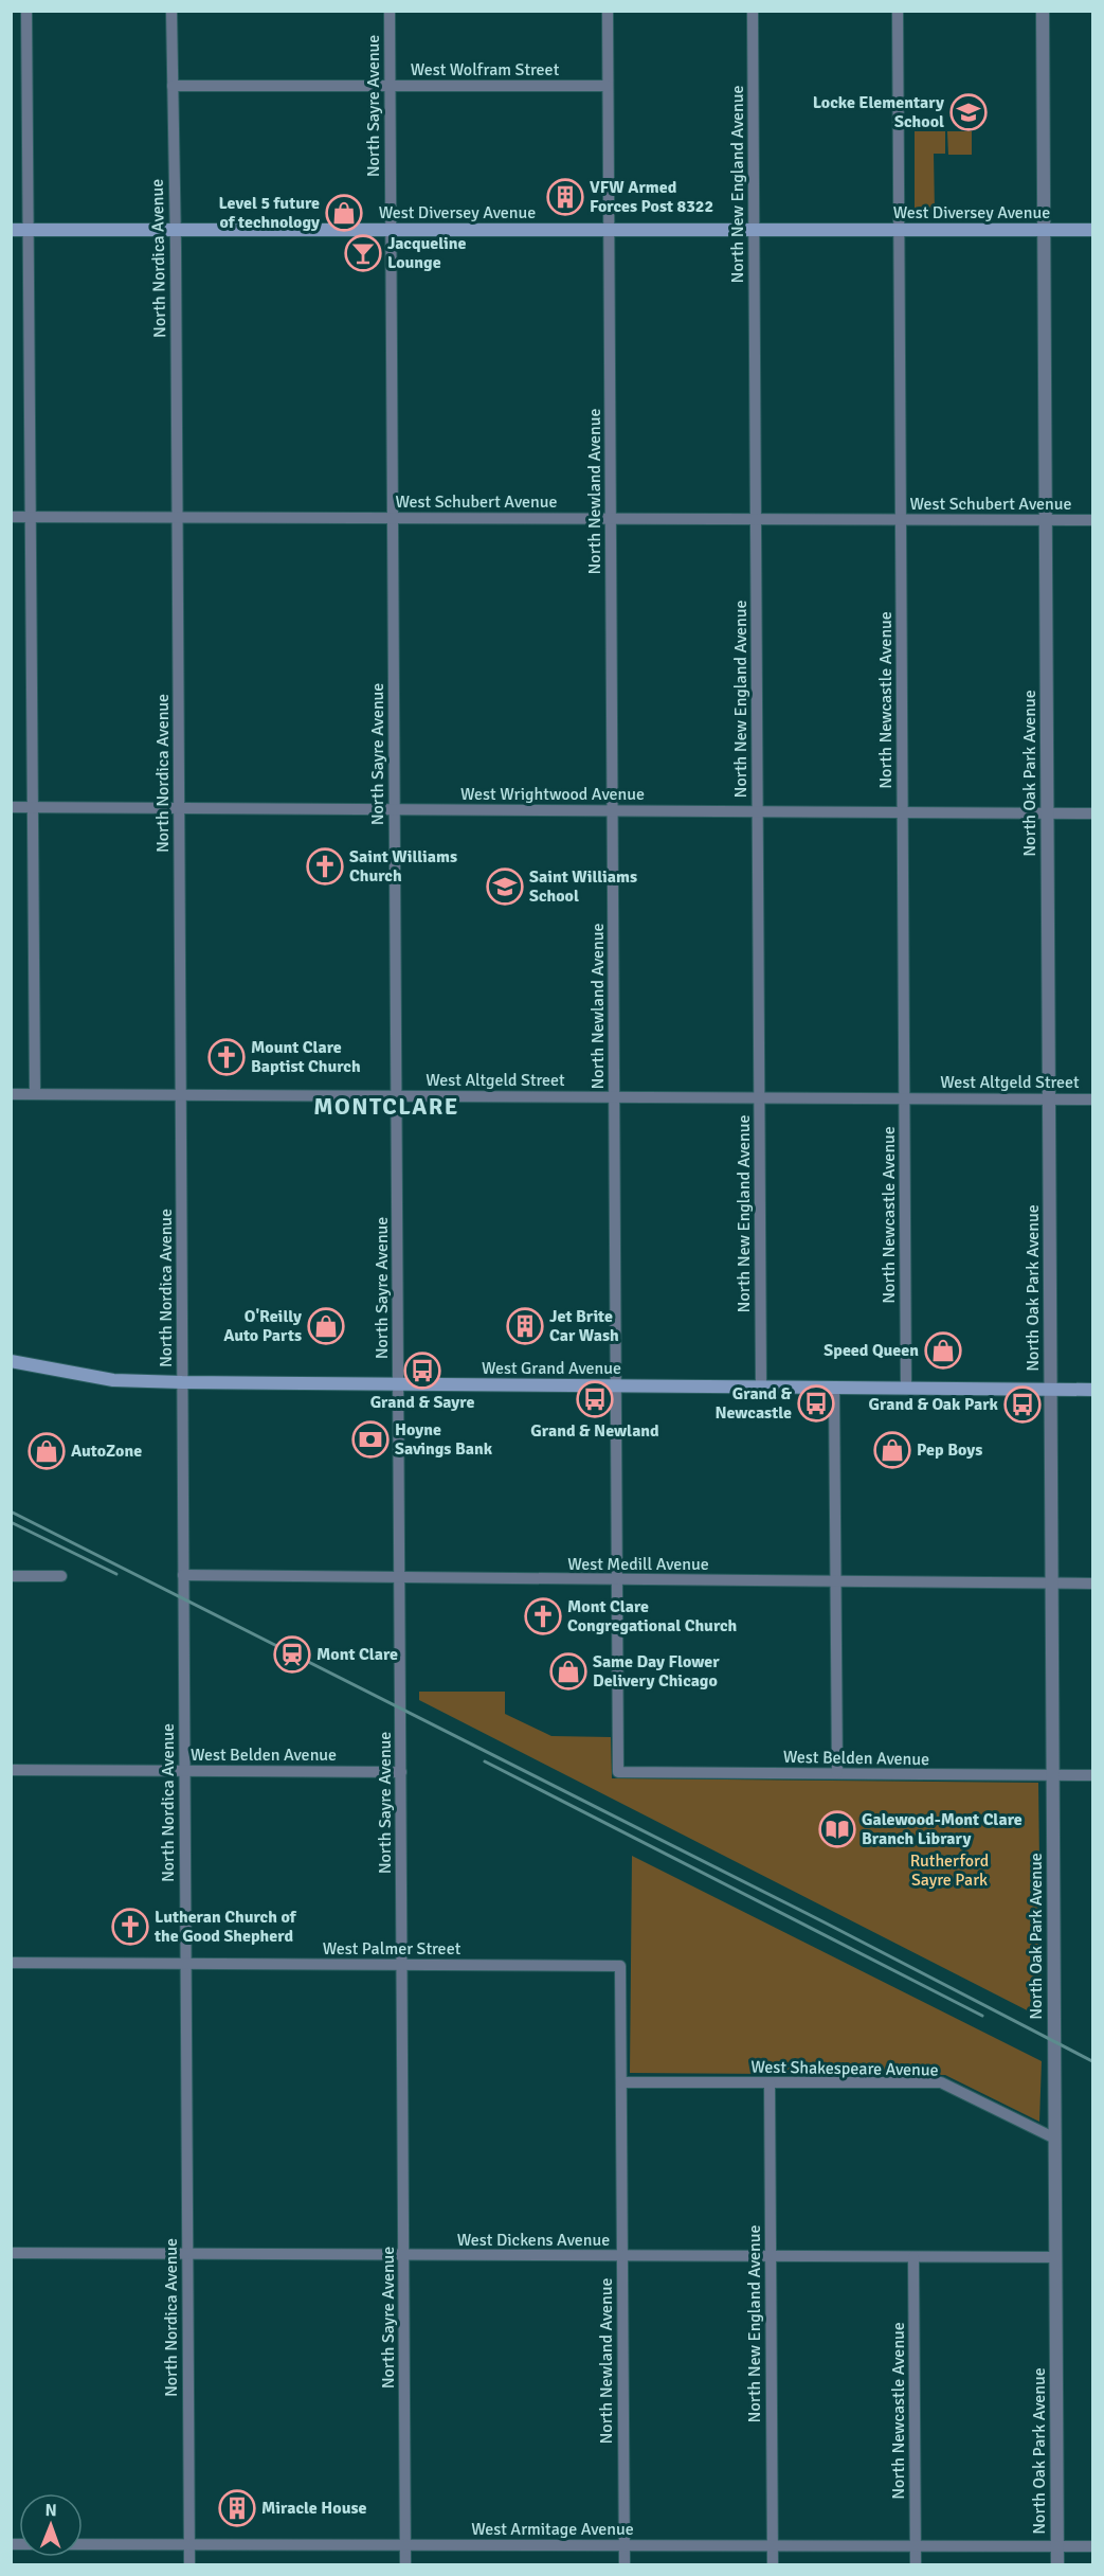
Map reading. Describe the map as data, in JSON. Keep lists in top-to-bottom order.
{
  "streets": {
    "main road": ["West Diversey Avenue", "West Grand Avenue"],
    "street": [
      "West Wolfram Street",
      "North Sayre Avenue",
      "North New England Avenue",
      "North Nordica Avenue",
      "North Newland Avenue",
      "West Schubert Avenue",
      "North Newcastle Avenue",
      "North Oak Park Avenue",
      "West Wrightwood Avenue",
      "West Altgeld Street",
      "West Medill Avenue",
      "West Belden Avenue",
      "West Palmer Street",
      "West Shakespeare Avenue",
      "West Dickens Avenue",
      "West Armitage Avenue"
    ]
  },
  "crossings": [
    ["West Wolfram Street", "North Sayre Avenue"],
    ["West Wolfram Street", "North Nordica Avenue"],
    ["West Wolfram Street", "North Newland Avenue"],
    ["North Sayre Avenue", "West Diversey Avenue"],
    ["North Sayre Avenue", "West Schubert Avenue"],
    ["North Sayre Avenue", "West Wrightwood Avenue"],
    ["North Sayre Avenue", "West Altgeld Street"],
    ["North Sayre Avenue", "West Grand Avenue"],
    ["North Sayre Avenue", "West Medill Avenue"],
    ["North Sayre Avenue", "West Belden Avenue"],
    ["North Sayre Avenue", "West Palmer Street"],
    ["North Sayre Avenue", "West Dickens Avenue"],
    ["North Sayre Avenue", "West Armitage Avenue"],
    ["North New England Avenue", "West Diversey Avenue"],
    ["North New England Avenue", "West Schubert Avenue"],
    ["North New England Avenue", "West Wrightwood Avenue"],
    ["North New England Avenue", "West Altgeld Street"],
    ["North New England Avenue", "West Grand Avenue"],
    ["North New England Avenue", "West Shakespeare Avenue"],
    ["North New England Avenue", "West Dickens Avenue"],
    ["North New England Avenue", "West Armitage Avenue"],
    ["West Diversey Avenue", "North Nordica Avenue"],
    ["West Diversey Avenue", "North Newland Avenue"],
    ["West Diversey Avenue", "North Newcastle Avenue"],
    ["West Diversey Avenue", "North Oak Park Avenue"],
    ["North Nordica Avenue", "West Schubert Avenue"],
    ["North Nordica Avenue", "West Wrightwood Avenue"],
    ["North Nordica Avenue", "West Altgeld Street"],
    ["North Nordica Avenue", "West Grand Avenue"],
    ["North Nordica Avenue", "West Medill Avenue"],
    ["North Nordica Avenue", "West Belden Avenue"],
    ["North Nordica Avenue", "West Palmer Street"],
    ["North Nordica Avenue", "West Dickens Avenue"],
    ["North Nordica Avenue", "West Armitage Avenue"],
    ["North Newland Avenue", "West Schubert Avenue"],
    ["North Newland Avenue", "West Wrightwood Avenue"],
    ["North Newland Avenue", "West Altgeld Street"],
    ["North Newland Avenue", "West Grand Avenue"],
    ["North Newland Avenue", "West Medill Avenue"],
    ["North Newland Avenue", "West Belden Avenue"],
    ["North Newland Avenue", "West Palmer Street"],
    ["North Newland Avenue", "West Shakespeare Avenue"],
    ["North Newland Avenue", "West Dickens Avenue"],
    ["North Newland Avenue", "West Armitage Avenue"],
    ["West Schubert Avenue", "North Newcastle Avenue"],
    ["West Schubert Avenue", "North Oak Park Avenue"],
    ["North Newcastle Avenue", "West Wrightwood Avenue"],
    ["North Newcastle Avenue", "West Altgeld Street"],
    ["North Newcastle Avenue", "West Grand Avenue"],
    ["North Newcastle Avenue", "West Dickens Avenue"],
    ["North Newcastle Avenue", "West Armitage Avenue"],
    ["North Oak Park Avenue", "West Wrightwood Avenue"],
    ["North Oak Park Avenue", "West Altgeld Street"],
    ["North Oak Park Avenue", "West Grand Avenue"],
    ["North Oak Park Avenue", "West Medill Avenue"],
    ["North Oak Park Avenue", "West Belden Avenue"],
    ["North Oak Park Avenue", "West Shakespeare Avenue"],
    ["North Oak Park Avenue", "West Dickens Avenue"],
    ["North Oak Park Avenue", "West Armitage Avenue"]
  ],
  "districts": ["MONTCLARE"],
  "parks": ["Rutherford Sayre Park"],
  "places": {
    "school or university": ["Locke Elementary School", "Saint Williams School"],
    "building": ["VFW Armed Forces Post 8322", "Jet Brite Car Wash", "Miracle House"],
    "shop": [
      "Level 5 future of technology",
      "O'Reilly Auto Parts",
      "Speed Queen",
      "Pep Boys",
      "AutoZone",
      "Same Day Flower Delivery Chicago"
    ],
    "bar": ["Jacqueline Lounge"],
    "church": [
      "Saint Williams Church",
      "Mount Clare Baptist Church",
      "Mont Clare Congregational Church",
      "Lutheran Church of the Good Shepherd"
    ],
    "bus stop": [
      "Grand & Sayre",
      "Grand & Newland",
      "Grand & Newcastle",
      "Grand & Oak Park"
    ],
    "bank": ["Hoyne Savings Bank"],
    "station": ["Mont Clare"],
    "library": ["Galewood-Mont Clare Branch Library"]
  },
  "north": "top"
}
